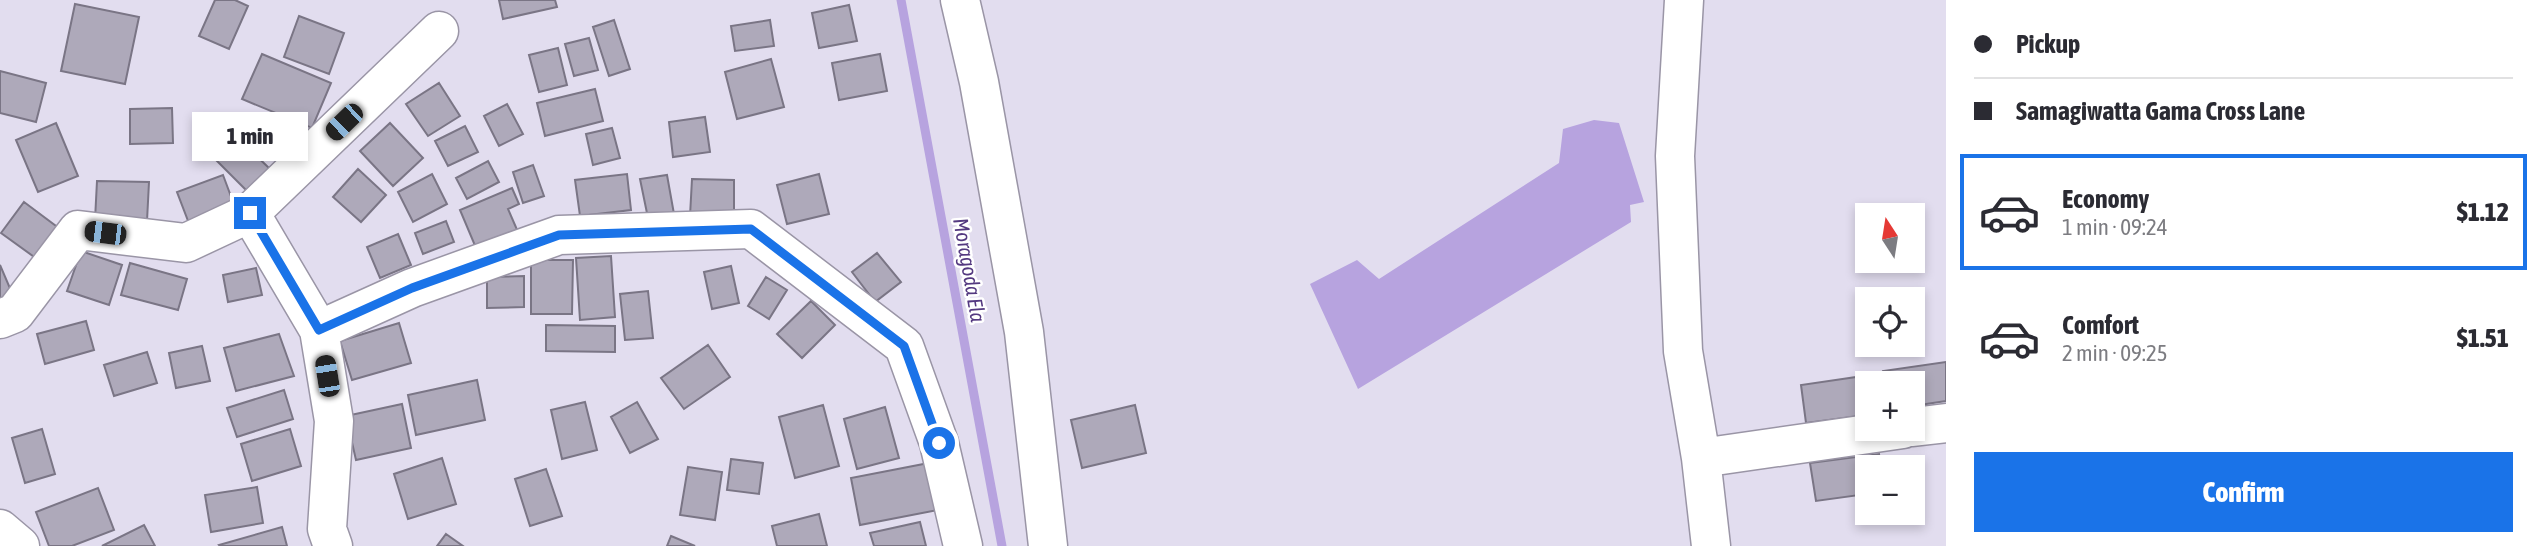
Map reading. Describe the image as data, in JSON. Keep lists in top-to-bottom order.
{
  "water": ["Moragoda Ela"],
  "north": "top",
  "page": {
    "banner": ["Pickup", "Samagiwatta Gama Cross Lane"],
    "bubble": "1 min",
    "list": [
      {
        "name": "Economy",
        "note": "1 min · 09:24",
        "value": "$1.12"
      },
      {
        "name": "Comfort",
        "note": "2 min · 09:25",
        "value": "$1.51"
      }
    ],
    "map_buttons": ["+", "−"],
    "buttons": "Confirm"
  }
}
